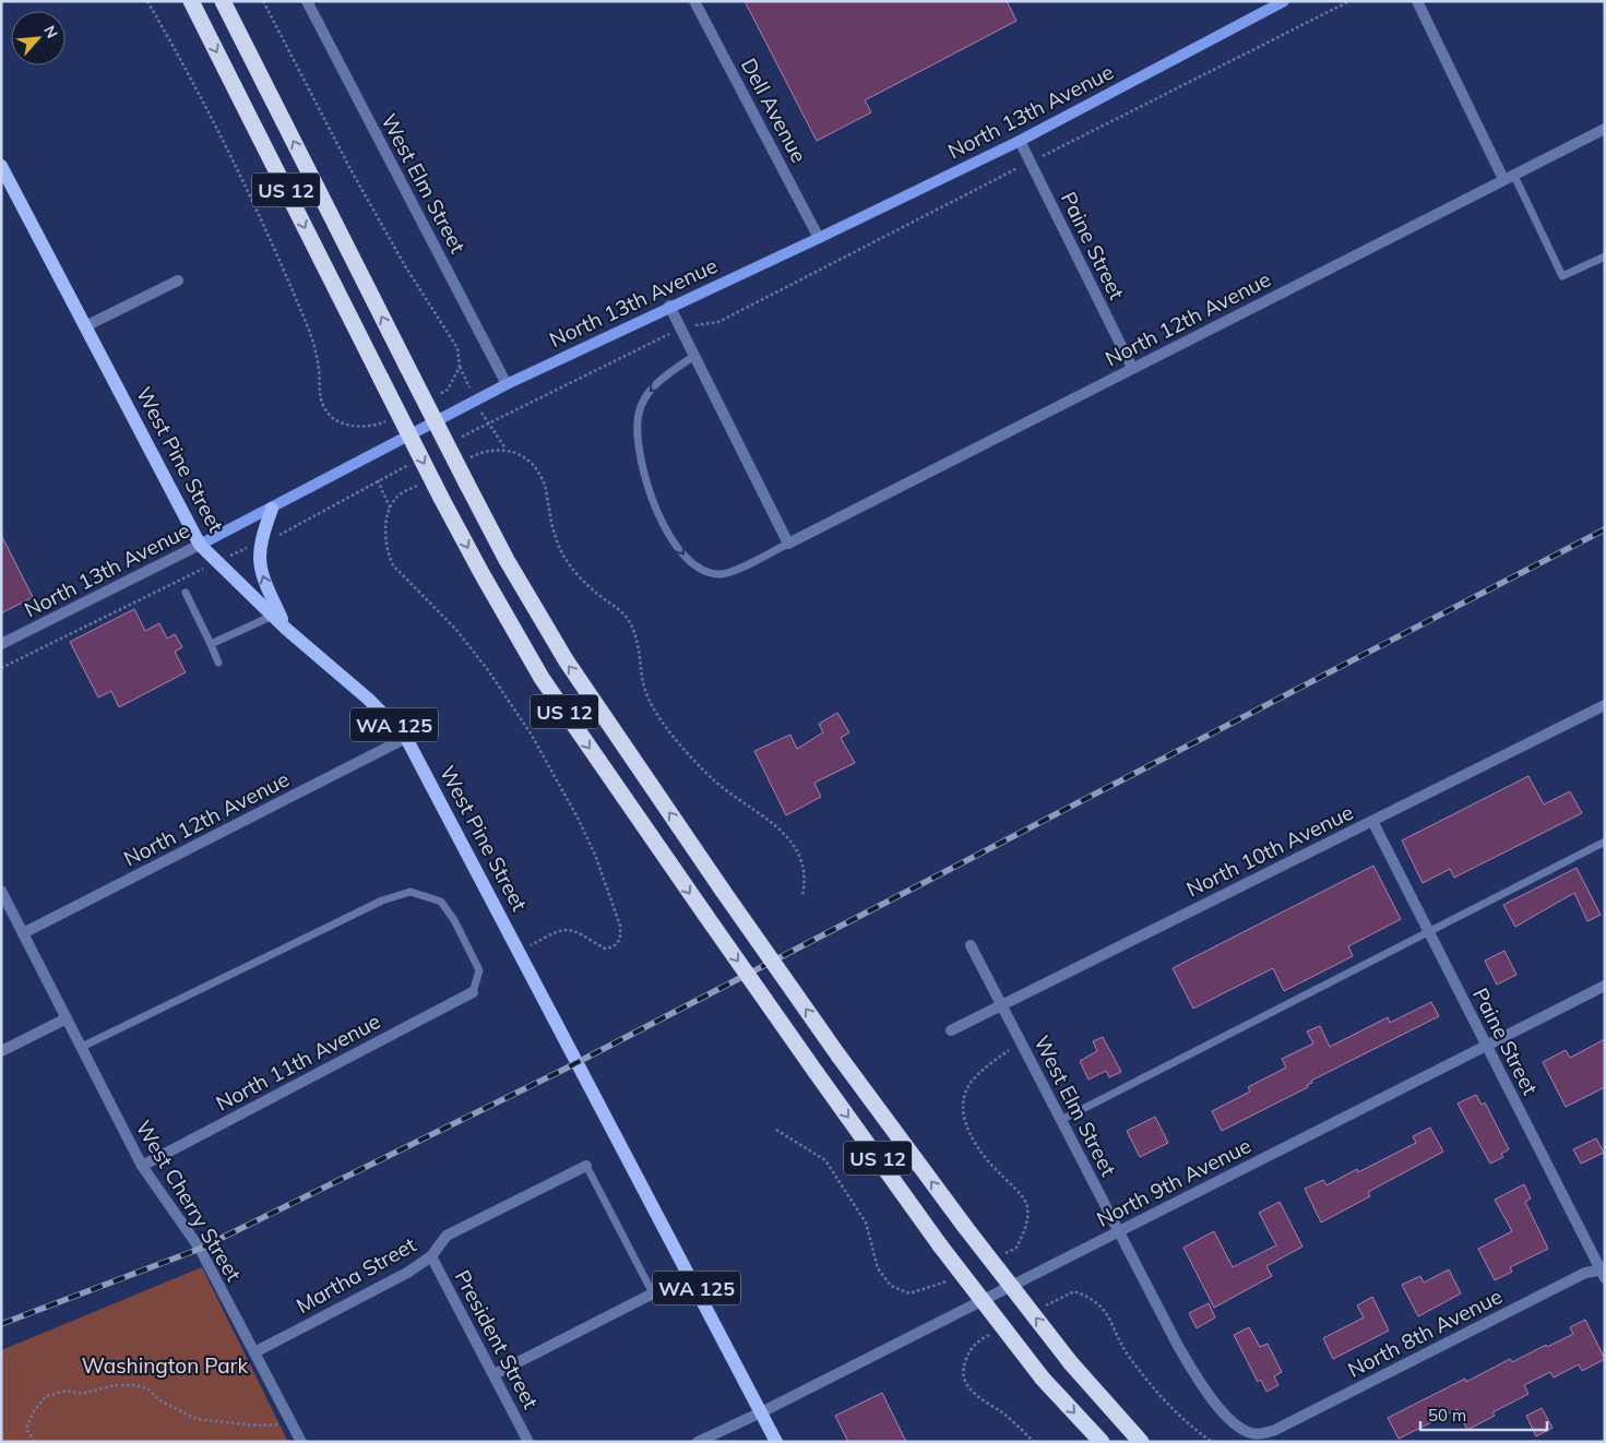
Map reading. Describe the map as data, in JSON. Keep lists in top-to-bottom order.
{
  "streets": {
    "highway": ["US 12"],
    "main road": ["North 13th Avenue", "West Pine Street", "WA 125"],
    "street": [
      "Dell Avenue",
      "West Elm Street",
      "Paine Street",
      "North 12th Avenue",
      "North 10th Avenue",
      "North 11th Avenue",
      "North 9th Avenue",
      "West Cherry Street",
      "Martha Street",
      "North 8th Avenue",
      "President Street"
    ]
  },
  "crossings": [
    ["Dell Avenue", "North 13th Avenue"],
    ["North 13th Avenue", "West Elm Street"],
    ["North 13th Avenue", "Paine Street"],
    ["North 13th Avenue", "West Pine Street"],
    ["North 13th Avenue", "WA 125"],
    ["West Elm Street", "North 10th Avenue"],
    ["West Elm Street", "North 9th Avenue"],
    ["West Elm Street", "North 8th Avenue"],
    ["Paine Street", "North 12th Avenue"],
    ["Paine Street", "North 10th Avenue"],
    ["Paine Street", "North 9th Avenue"],
    ["Paine Street", "North 8th Avenue"],
    ["North 12th Avenue", "West Pine Street"],
    ["North 12th Avenue", "West Cherry Street"],
    ["West Pine Street", "WA 125"],
    ["West Pine Street", "North 9th Avenue"],
    ["North 11th Avenue", "West Cherry Street"],
    ["West Cherry Street", "Martha Street"],
    ["Martha Street", "President Street"]
  ],
  "parks": ["Washington Park"],
  "scale_bar": "50 m",
  "north": "top right"
}
